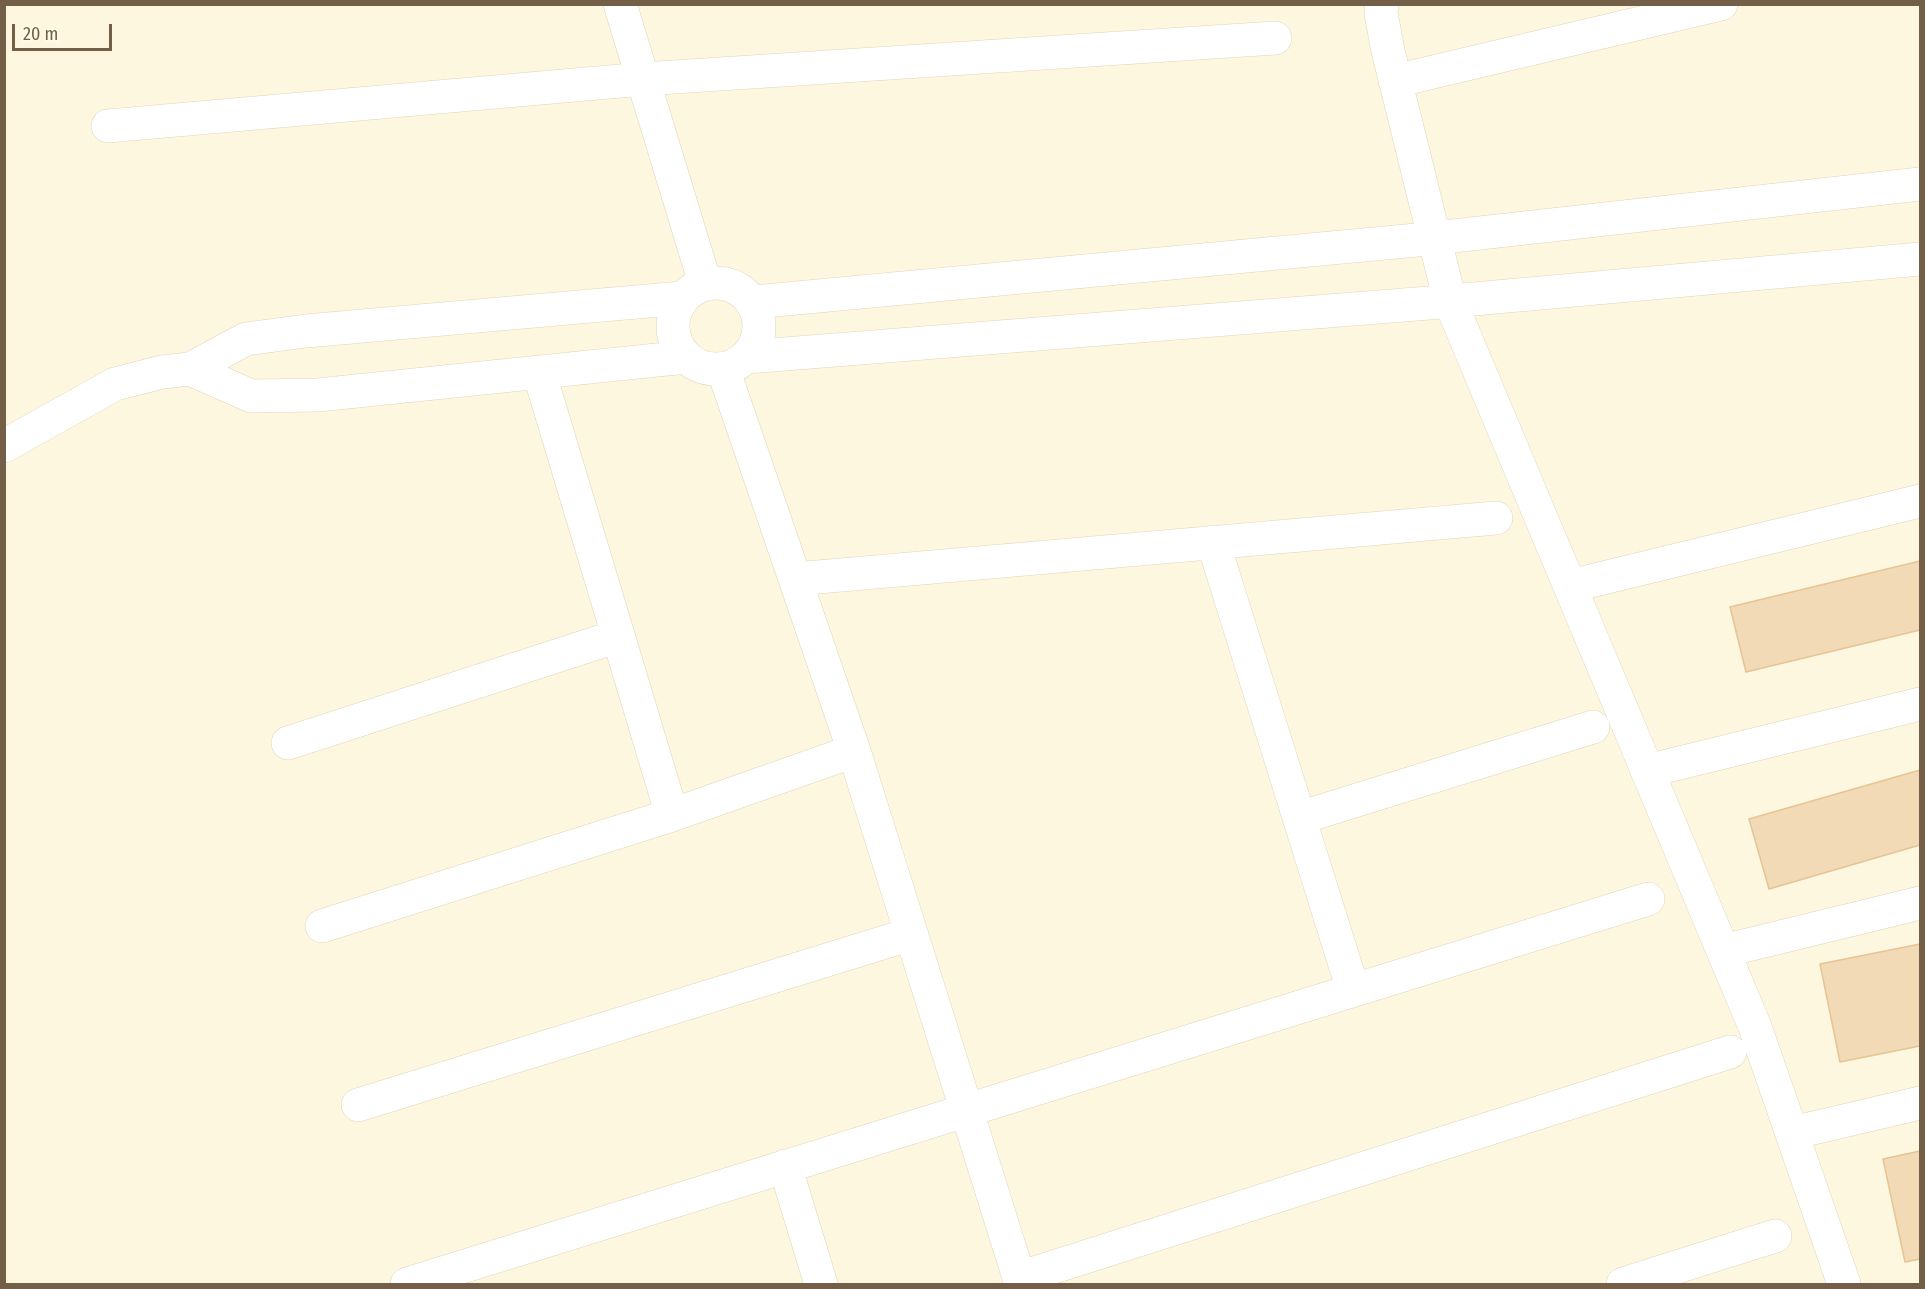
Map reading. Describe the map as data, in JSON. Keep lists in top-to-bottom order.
{
  "scale_bar": "20 m"
}
